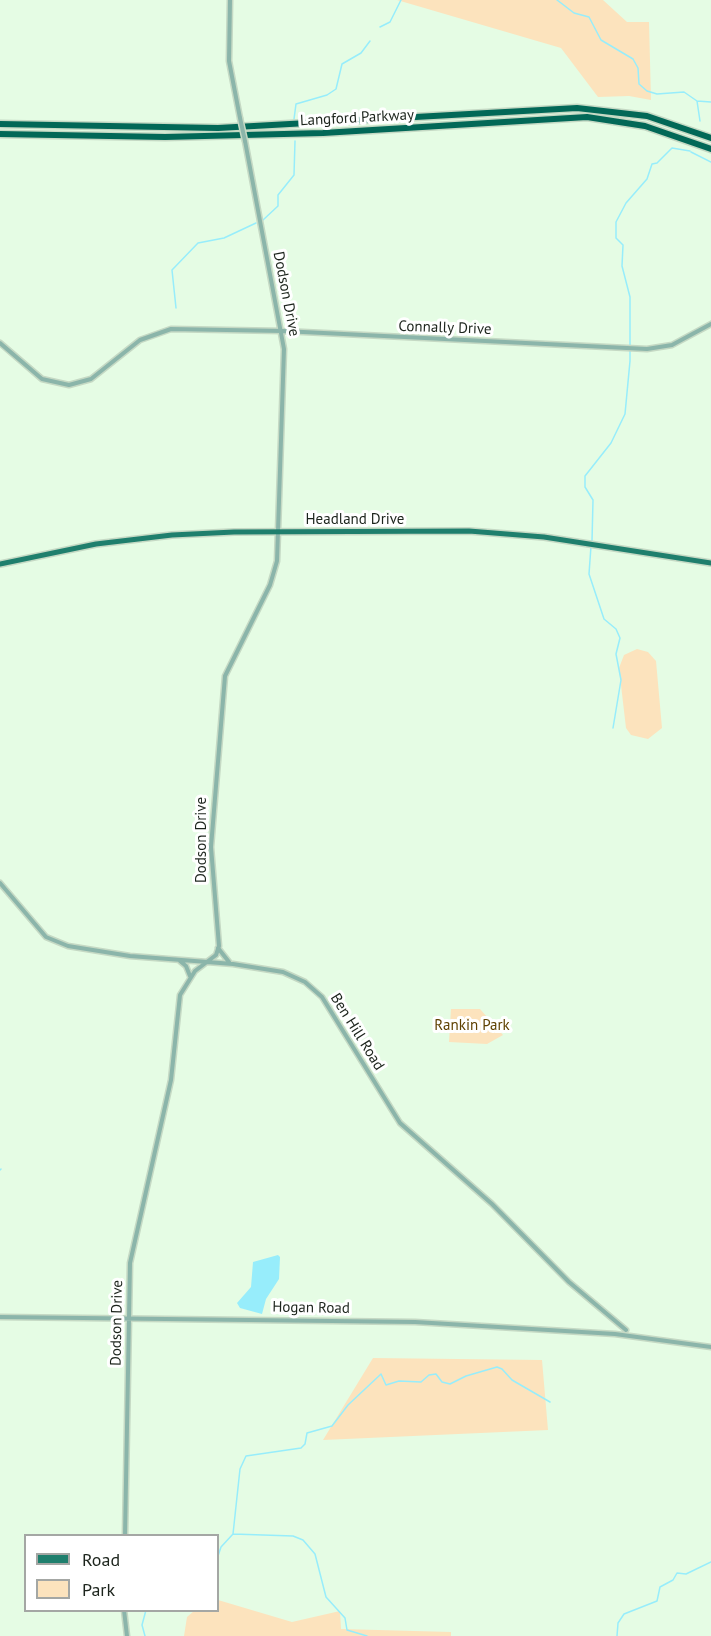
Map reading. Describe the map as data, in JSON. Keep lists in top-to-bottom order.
{
  "streets": {
    "highway": ["Langford Parkway"],
    "main road": ["Headland Drive"],
    "street": [
      "Dodson Drive",
      "Connally Drive",
      "Ben Hill Road",
      "Hogan Road"
    ]
  },
  "crossings": [
    ["Dodson Drive", "Connally Drive"],
    ["Dodson Drive", "Headland Drive"],
    ["Dodson Drive", "Ben Hill Road"],
    ["Dodson Drive", "Hogan Road"]
  ],
  "parks": ["Rankin Park"],
  "legend": ["Road", "Park"]
}
